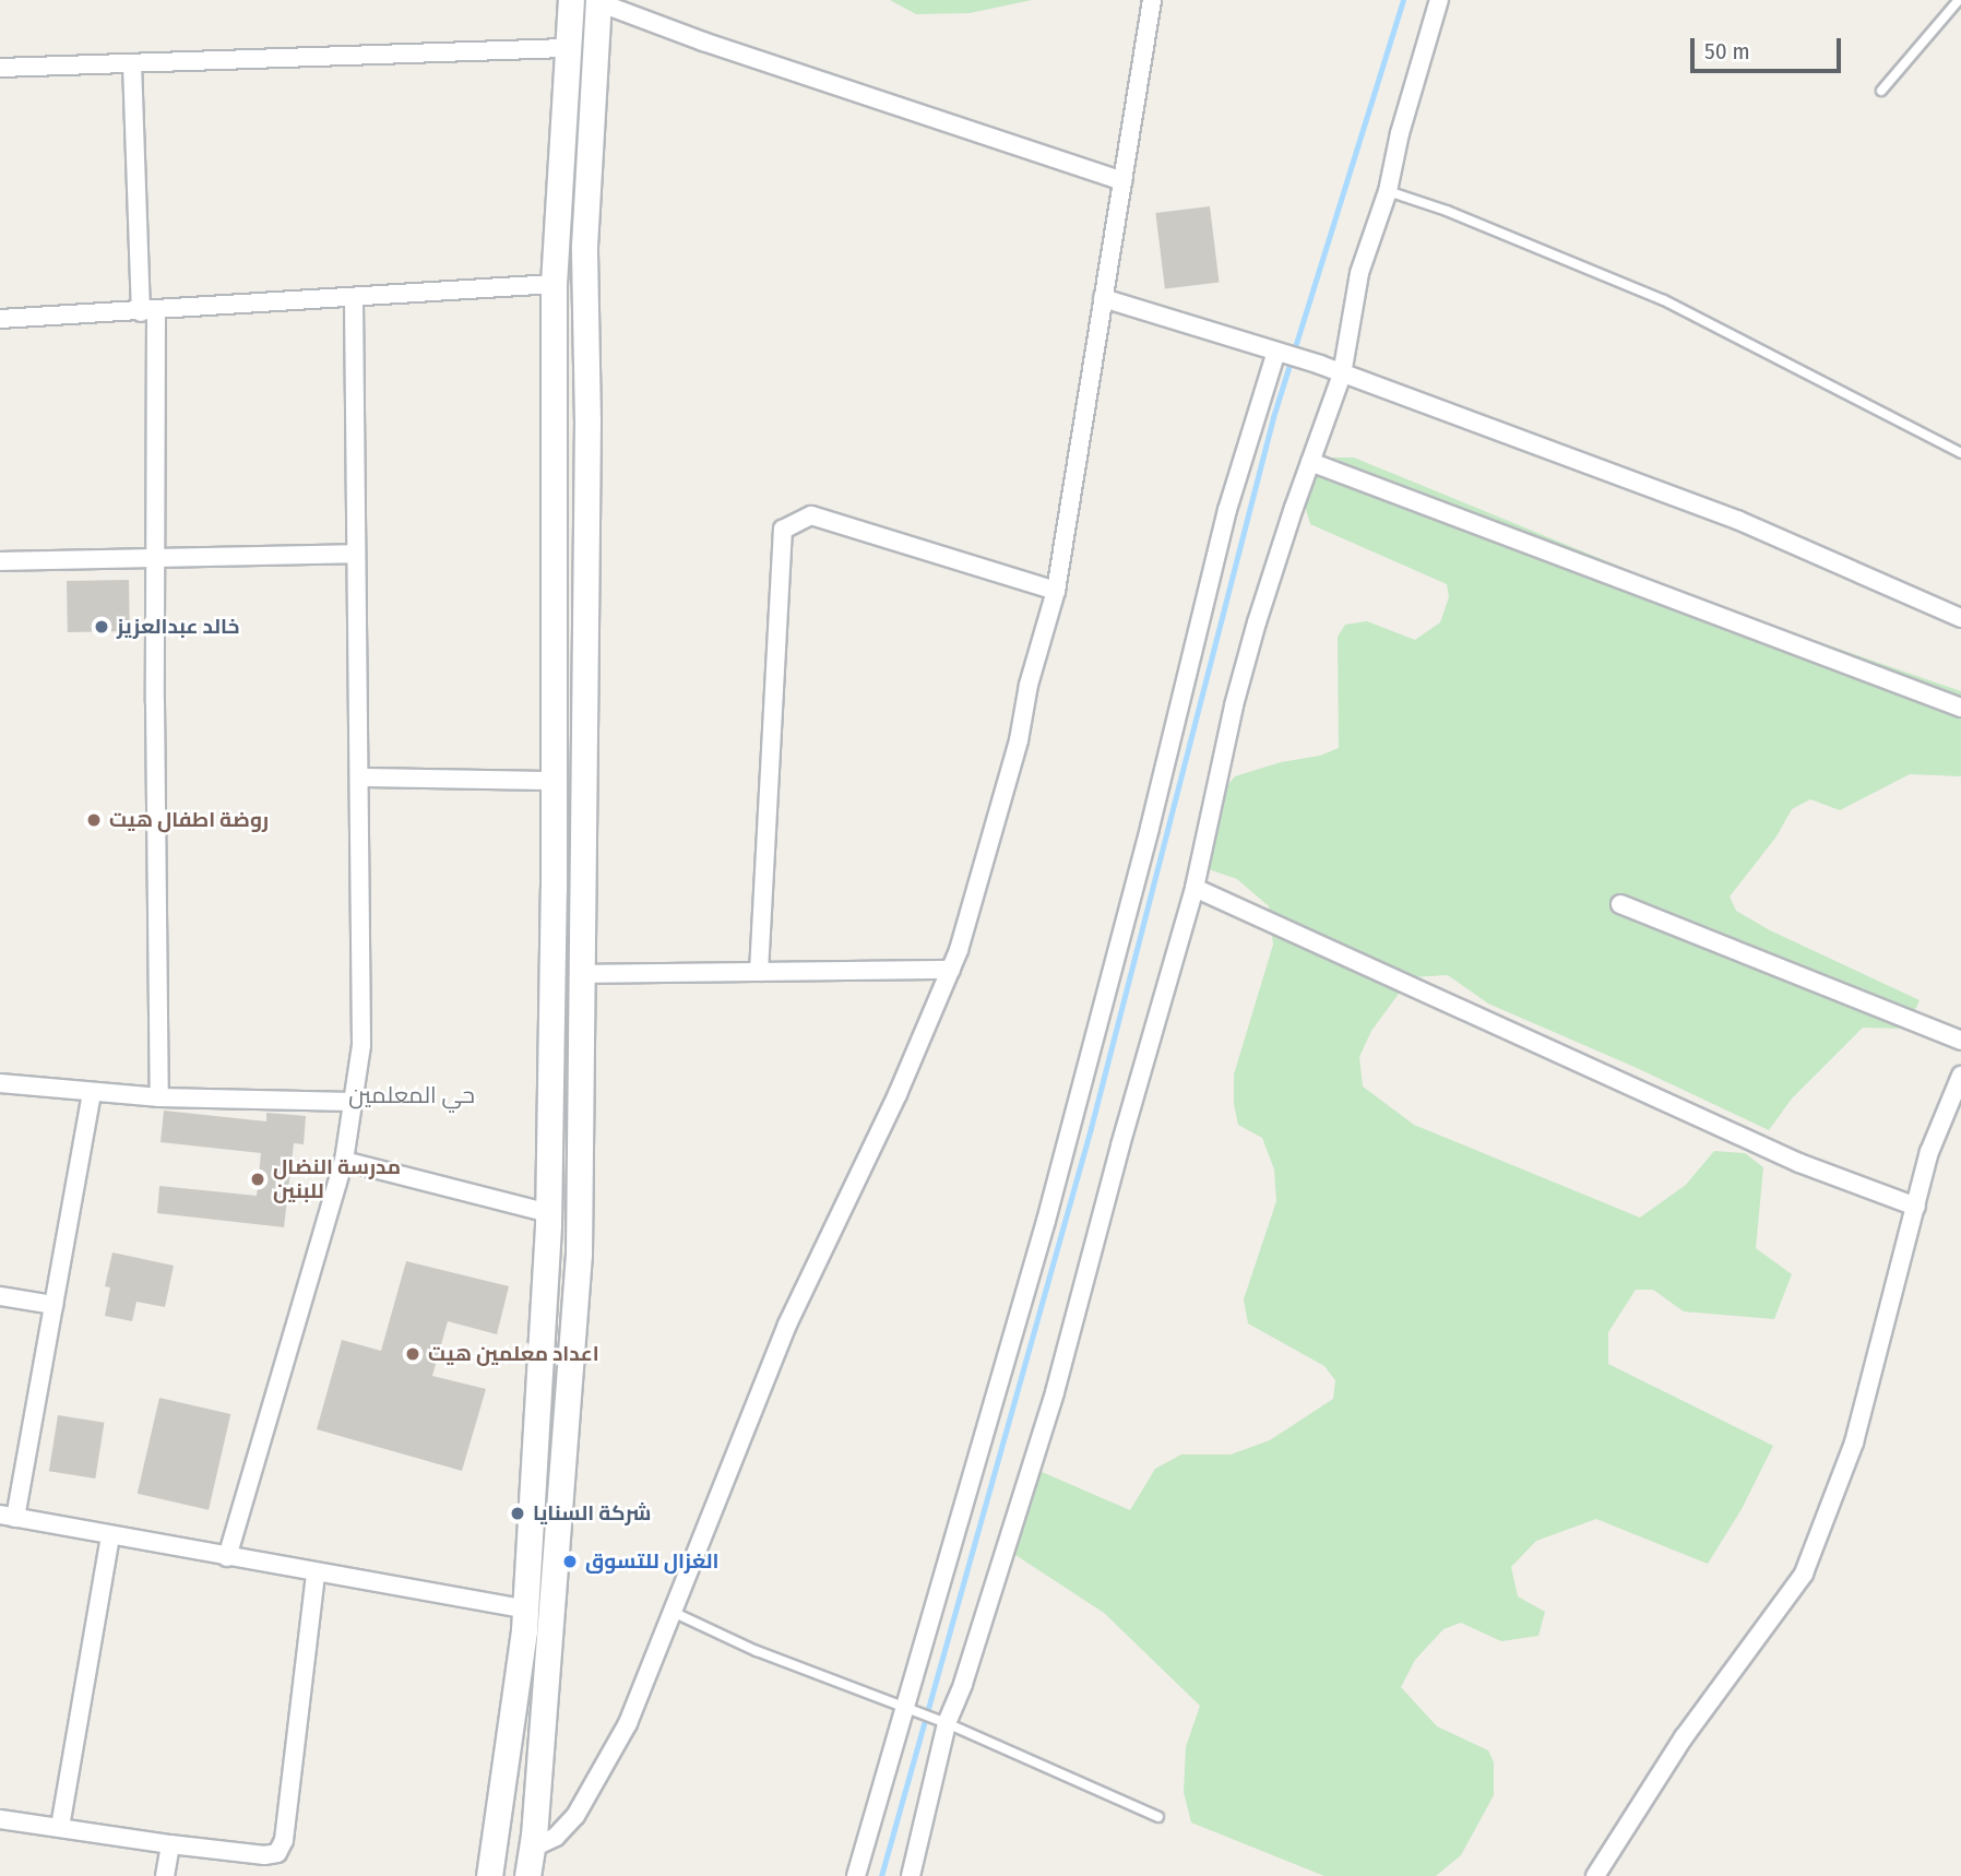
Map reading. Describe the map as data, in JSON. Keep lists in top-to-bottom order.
{
  "districts": ["حي المعلمين"],
  "places": [
    "خالد عبدالعزيز",
    "روضة اطفال هيت",
    "مدرسة النضال للبنين",
    "اعداد معلمين هيت",
    "شركة السنايا",
    "الغزال للتسوق"
  ],
  "scale_bar": "50 m"
}
